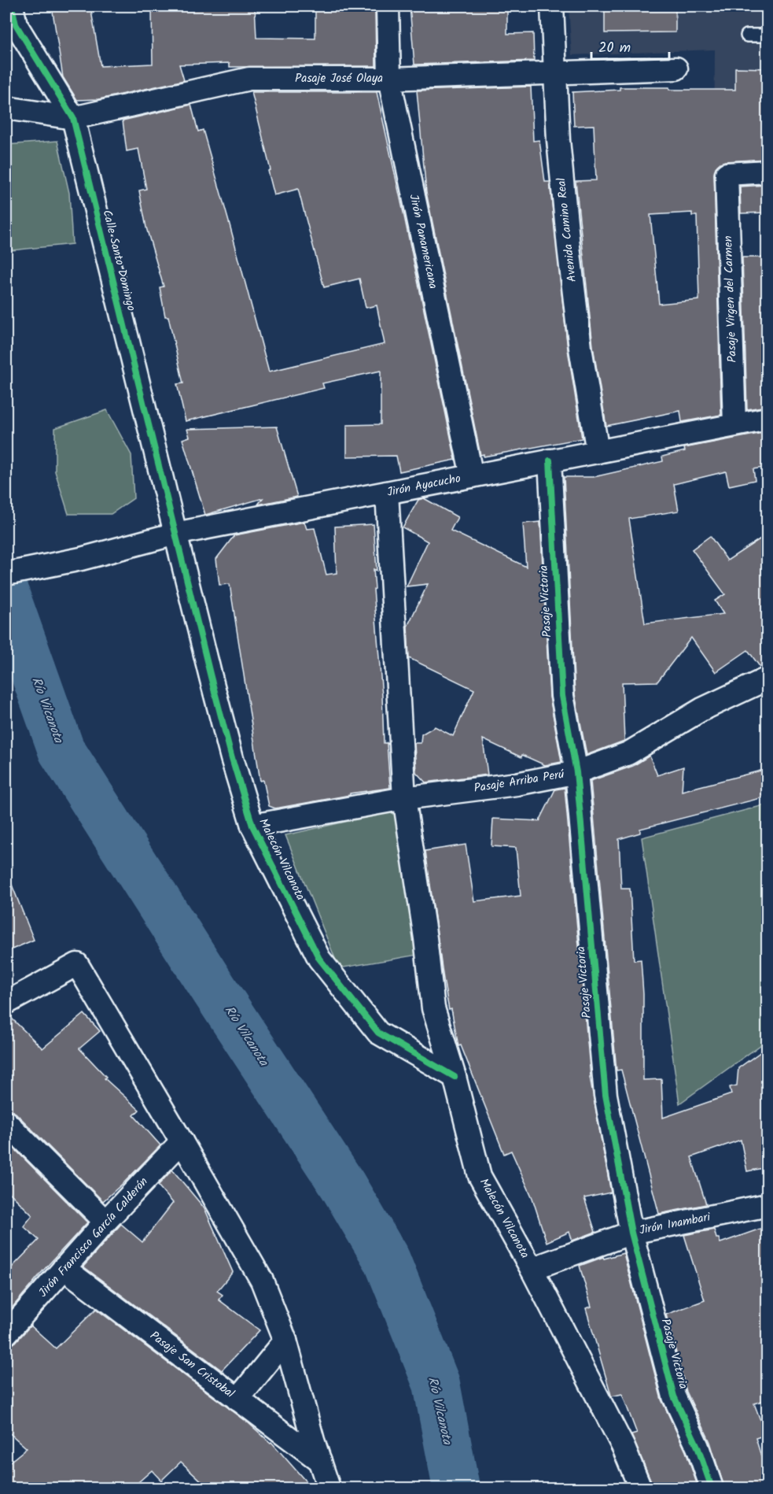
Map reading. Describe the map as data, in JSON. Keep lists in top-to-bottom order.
{
  "streets": {
    "street": [
      "Pasaje José Olaya",
      "Avenida Camino Real",
      "Jirón Panamericana",
      "Calle Santo Domingo",
      "Pasaje Virgen del Carmen",
      "Jirón Ayacucho",
      "Pasaje Victoria",
      "Pasaje Arriba Perú",
      "Malecón Vilcanota",
      "Jirón Inambari",
      "Jirón Francisco García Calderón",
      "Pasaje San Cristobal"
    ]
  },
  "crossings": [
    ["Pasaje José Olaya", "Avenida Camino Real"],
    ["Pasaje José Olaya", "Jirón Panamericana"],
    ["Pasaje José Olaya", "Calle Santo Domingo"],
    ["Avenida Camino Real", "Jirón Ayacucho"],
    ["Jirón Panamericana", "Jirón Ayacucho"],
    ["Calle Santo Domingo", "Jirón Ayacucho"],
    ["Calle Santo Domingo", "Malecón Vilcanota"],
    ["Pasaje Virgen del Carmen", "Jirón Ayacucho"],
    ["Jirón Ayacucho", "Pasaje Victoria"],
    ["Jirón Ayacucho", "Malecón Vilcanota"],
    ["Pasaje Victoria", "Pasaje Arriba Perú"],
    ["Pasaje Victoria", "Jirón Inambari"],
    ["Pasaje Arriba Perú", "Malecón Vilcanota"],
    ["Malecón Vilcanota", "Jirón Inambari"],
    ["Jirón Francisco García Calderón", "Pasaje San Cristobal"]
  ],
  "water": ["Río Vilcanota"],
  "scale_bar": "20 m"
}
